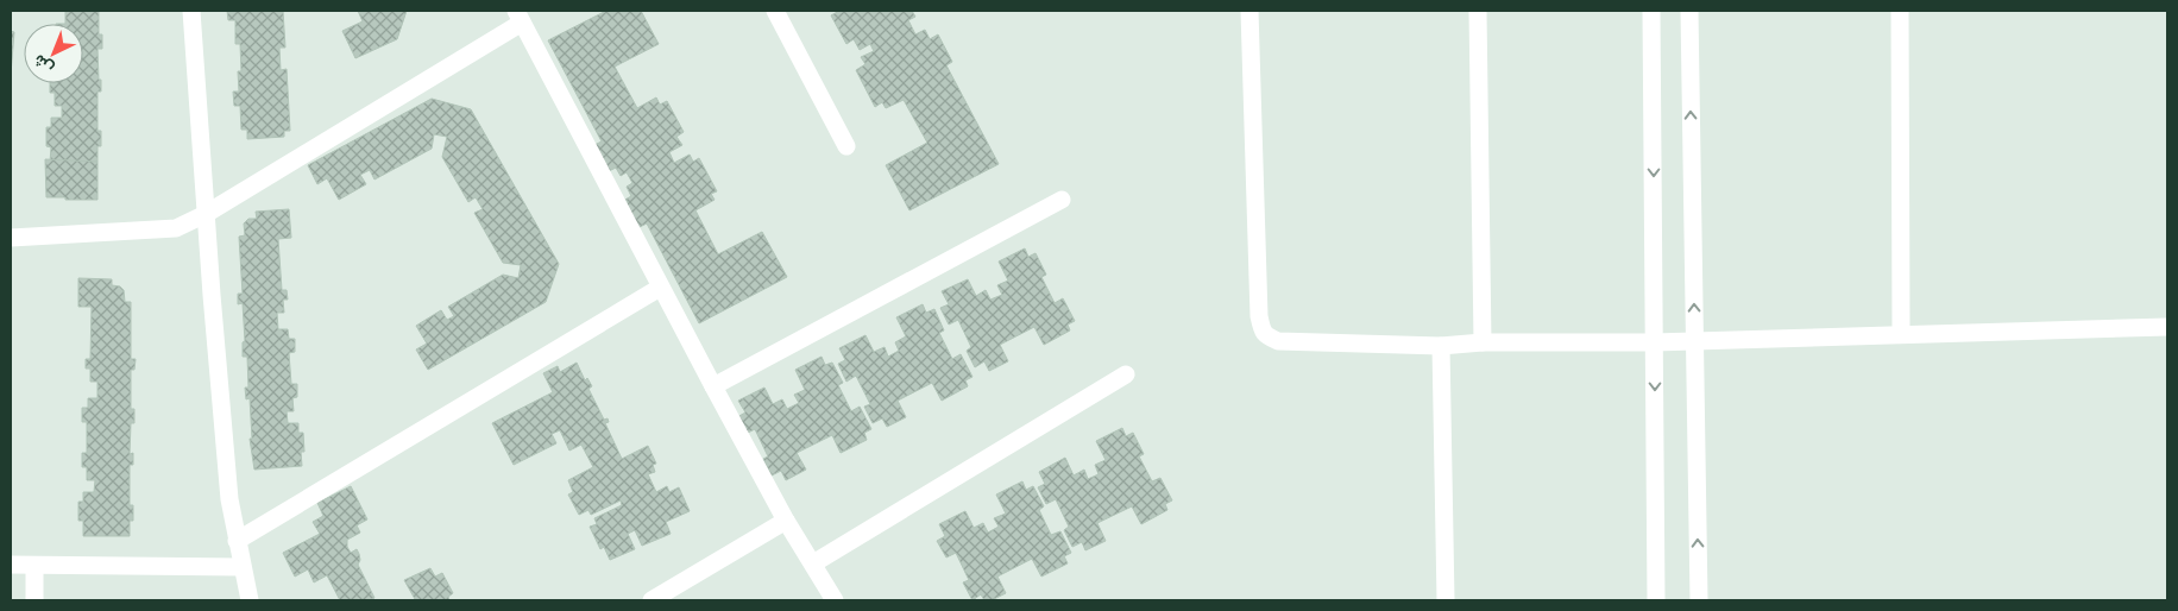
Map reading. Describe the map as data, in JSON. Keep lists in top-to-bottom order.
{
  "north": "bottom left"
}
